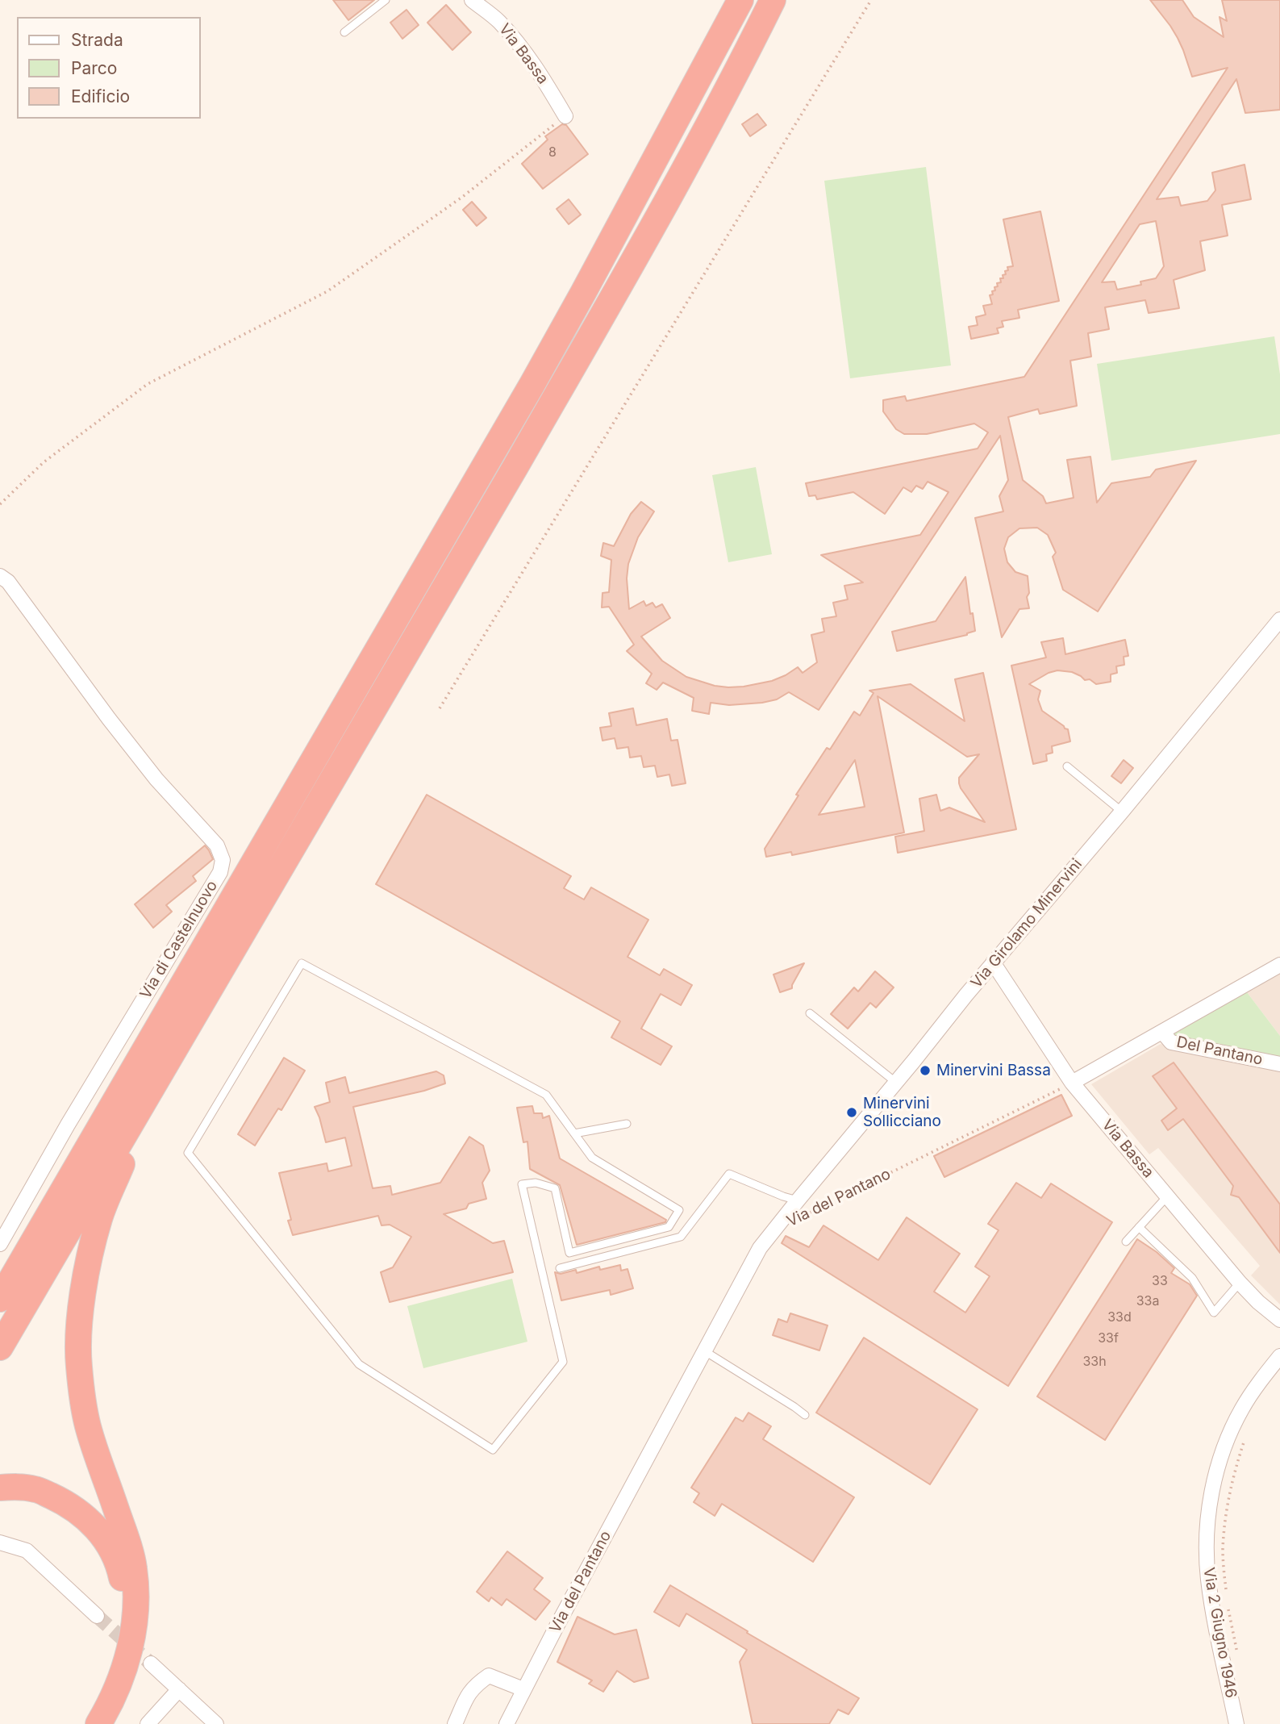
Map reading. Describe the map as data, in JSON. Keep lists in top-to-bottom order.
{
  "streets": {
    "street": [
      "Via Bassa",
      "Via Girolamo Minervini",
      "Via di Castelnuovo",
      "Del Pantano",
      "Via del Pantano",
      "Via 2 Giugno 1946"
    ]
  },
  "crossings": [
    ["Via Bassa", "Via Girolamo Minervini"],
    ["Via Bassa", "Via del Pantano"],
    ["Via Girolamo Minervini", "Via del Pantano"]
  ],
  "places": ["Minervini Bassa", "Minervini Sollicciano"],
  "house_numbers": [
    "8",
    "33",
    "33a",
    "33d",
    "33f",
    "33h"
  ],
  "legend": ["Strada", "Parco", "Edificio"]
}
